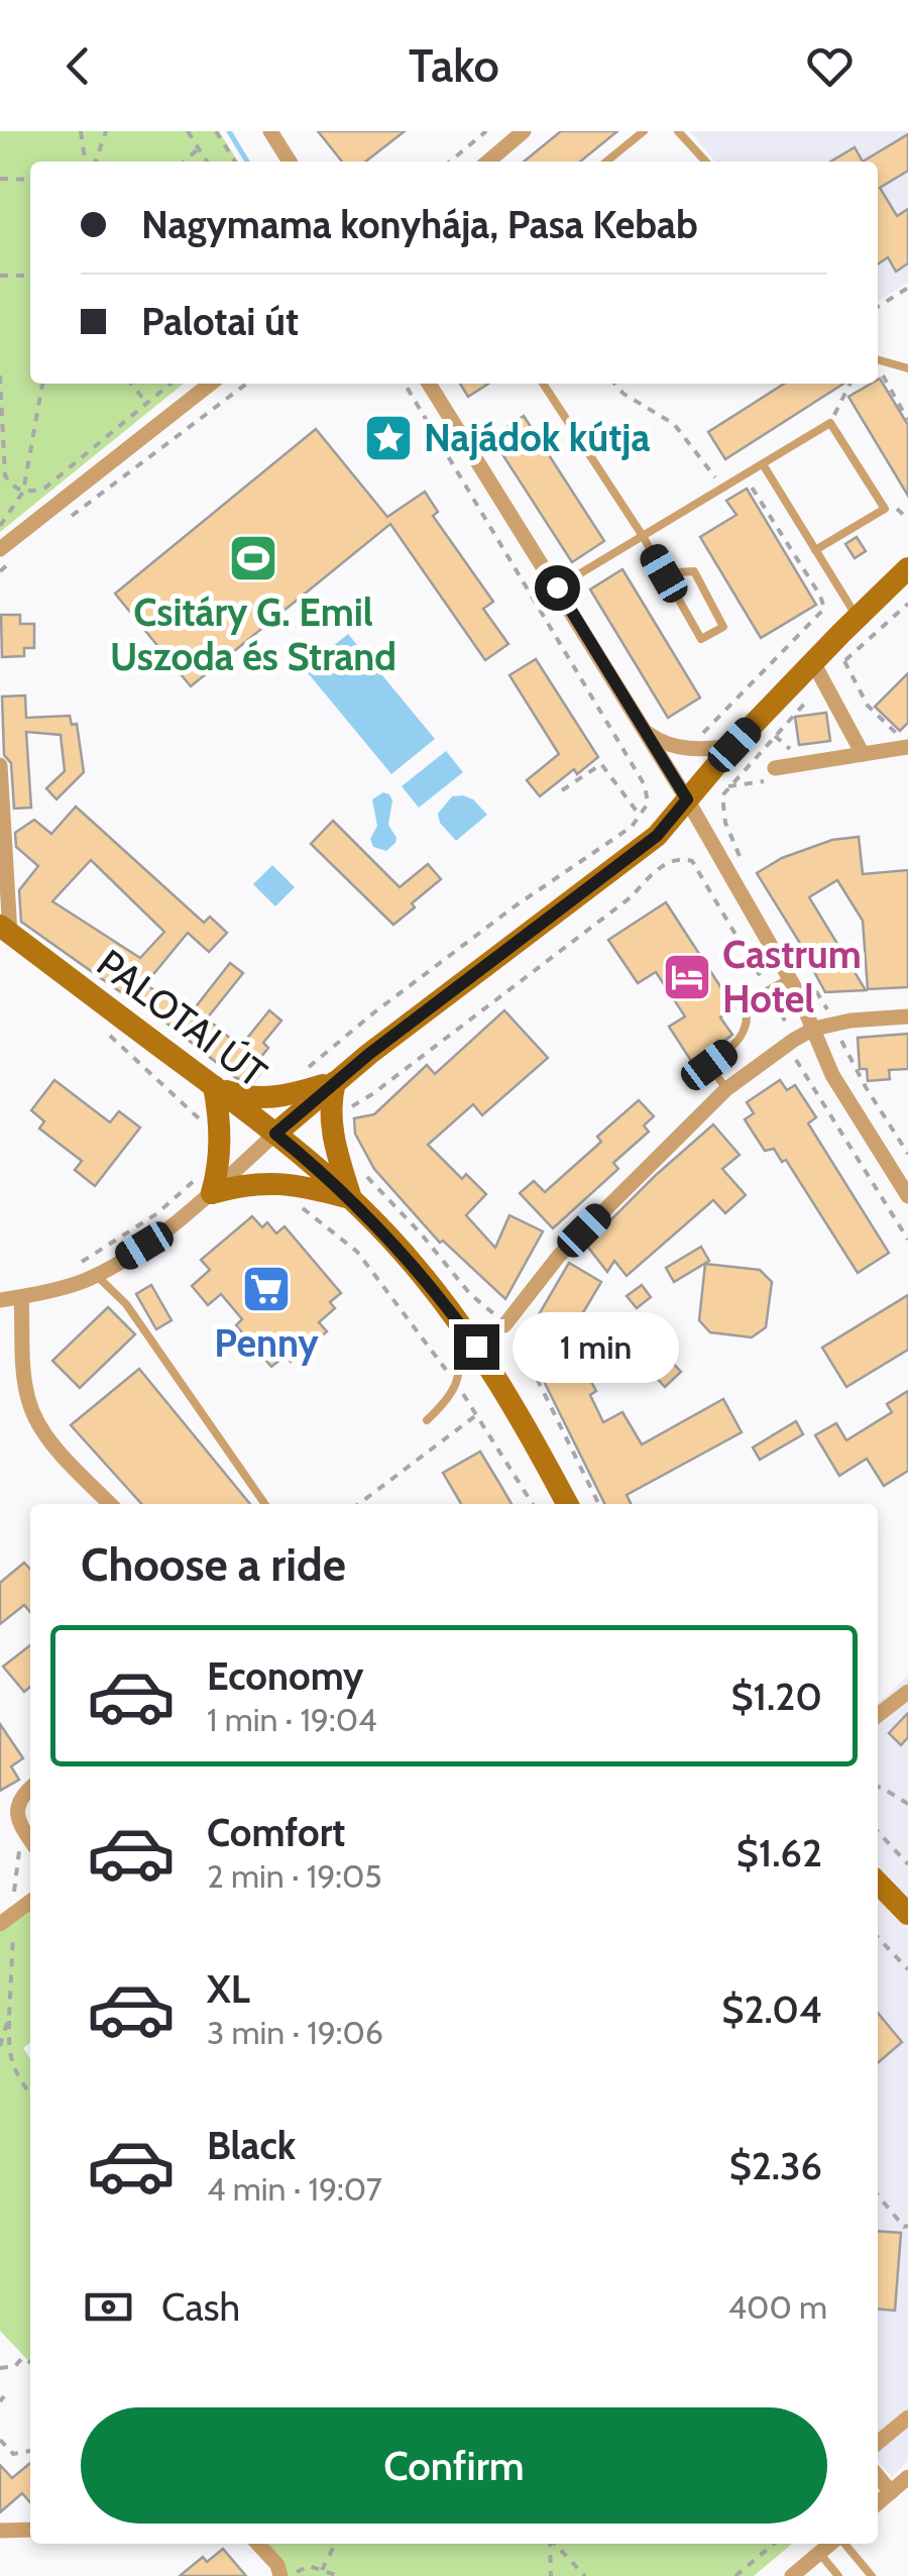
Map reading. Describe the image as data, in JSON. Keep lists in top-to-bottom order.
{
  "streets": {
    "main road": ["PALOTAI ÚT"]
  },
  "places": {
    "place": ["Najádok kútja"],
    "sports": ["Csitáry G. Emil Uszoda és Strand"],
    "hotel": ["Castrum Hotel"],
    "supermarket": ["Penny"]
  },
  "page": {
    "header": "Tako",
    "banner": ["Nagymama konyhája, Pasa Kebab", "Palotai út"],
    "bubble": "1 min",
    "heading": "Choose a ride",
    "list": [
      {
        "name": "Economy",
        "note": "1 min · 19:04",
        "value": "$1.20"
      },
      {
        "name": "Comfort",
        "note": "2 min · 19:05",
        "value": "$1.62"
      },
      {
        "name": "XL",
        "note": "3 min · 19:06",
        "value": "$2.04"
      },
      {
        "name": "Black",
        "note": "4 min · 19:07",
        "value": "$2.36"
      }
    ],
    "pay": ["Cash", "400 m"],
    "buttons": "Confirm"
  }
}
